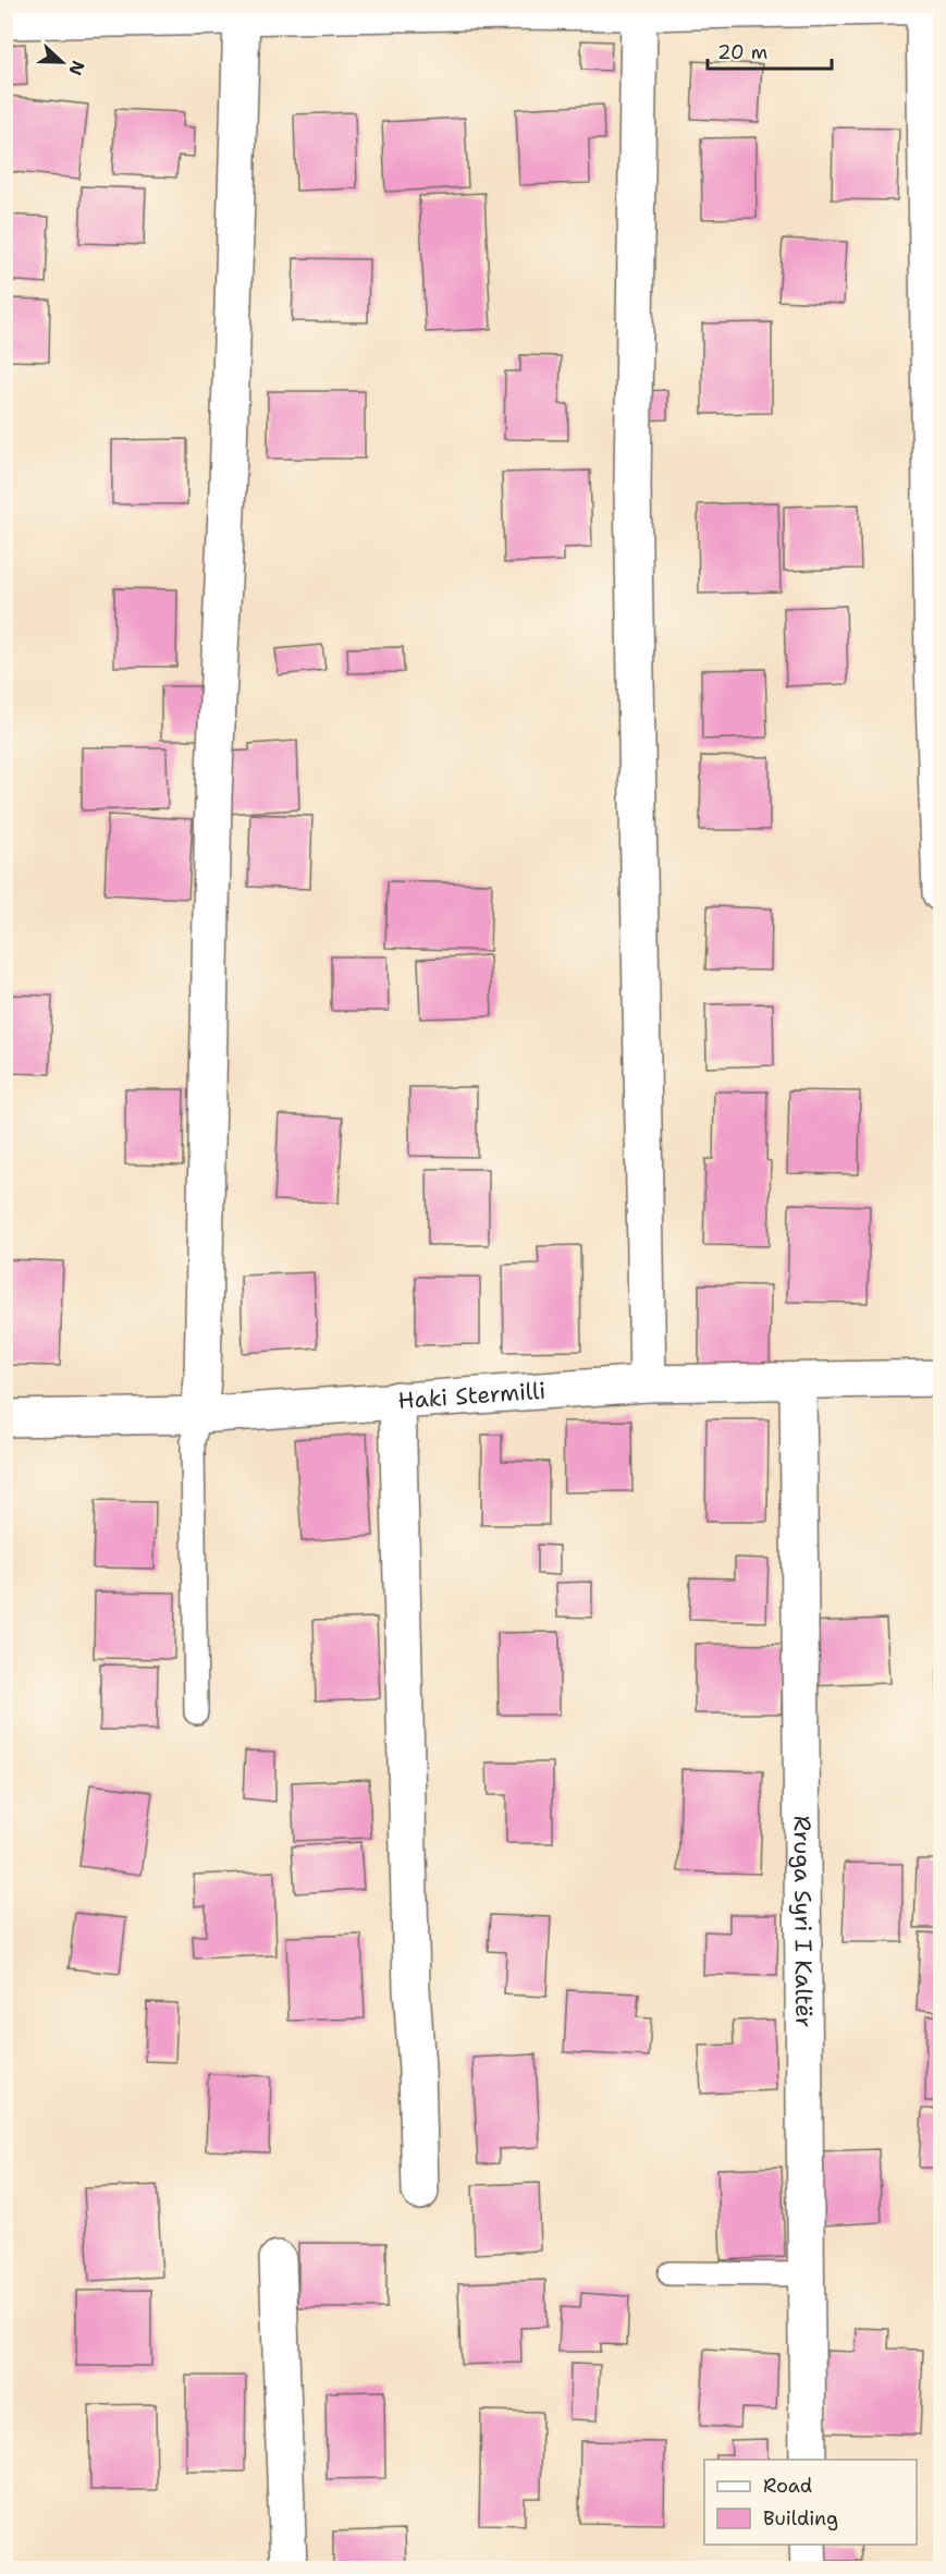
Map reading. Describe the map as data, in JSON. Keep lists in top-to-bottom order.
{
  "streets": {
    "street": ["Haki Stermilli", "Rruga Syri I Kaltër"]
  },
  "crossings": [
    ["Haki Stermilli", "Rruga Syri I Kaltër"]
  ],
  "legend": ["Road", "Building"],
  "scale_bar": "20 m",
  "north": "right"
}
